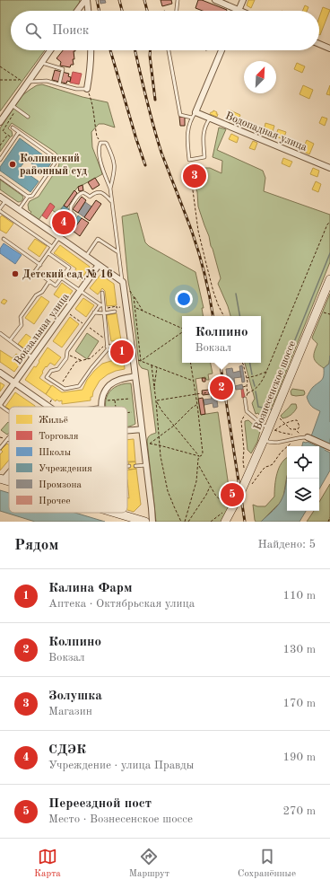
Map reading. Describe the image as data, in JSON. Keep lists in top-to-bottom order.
{
  "streets": {
    "street": ["Водопадная улица", "Вокзальная улица", "Вознесенское шоссе"]
  },
  "places": ["Колпинский районный суд", "Детский сад № 16"],
  "legend": [
    "Жильё",
    "Торговля",
    "Школы",
    "Учреждения",
    "Промзона",
    "Прочее"
  ],
  "north": "top right",
  "page": {
    "search": "Поиск",
    "pins": [
      "3",
      "4",
      "1",
      "2",
      "5"
    ],
    "popup": ["Колпино", "Вокзал"],
    "heading": ["Рядом", "Найдено: 5"],
    "list": [
      {
        "mark": "1",
        "name": "Калина Фарм",
        "note": "Аптека · Октябрьская улица",
        "value": "110 m"
      },
      {
        "mark": "2",
        "name": "Колпино",
        "note": "Вокзал",
        "value": "130 m"
      },
      {
        "mark": "3",
        "name": "Золушка",
        "note": "Магазин",
        "value": "170 m"
      },
      {
        "mark": "4",
        "name": "СДЭК",
        "note": "Учреждение · улица Правды",
        "value": "190 m"
      },
      {
        "mark": "5",
        "name": "Переездной пост",
        "note": "Место · Вознесенское шоссе",
        "value": "270 m"
      }
    ],
    "nav": ["Карта", "Маршрут", "Сохранённые"]
  }
}
